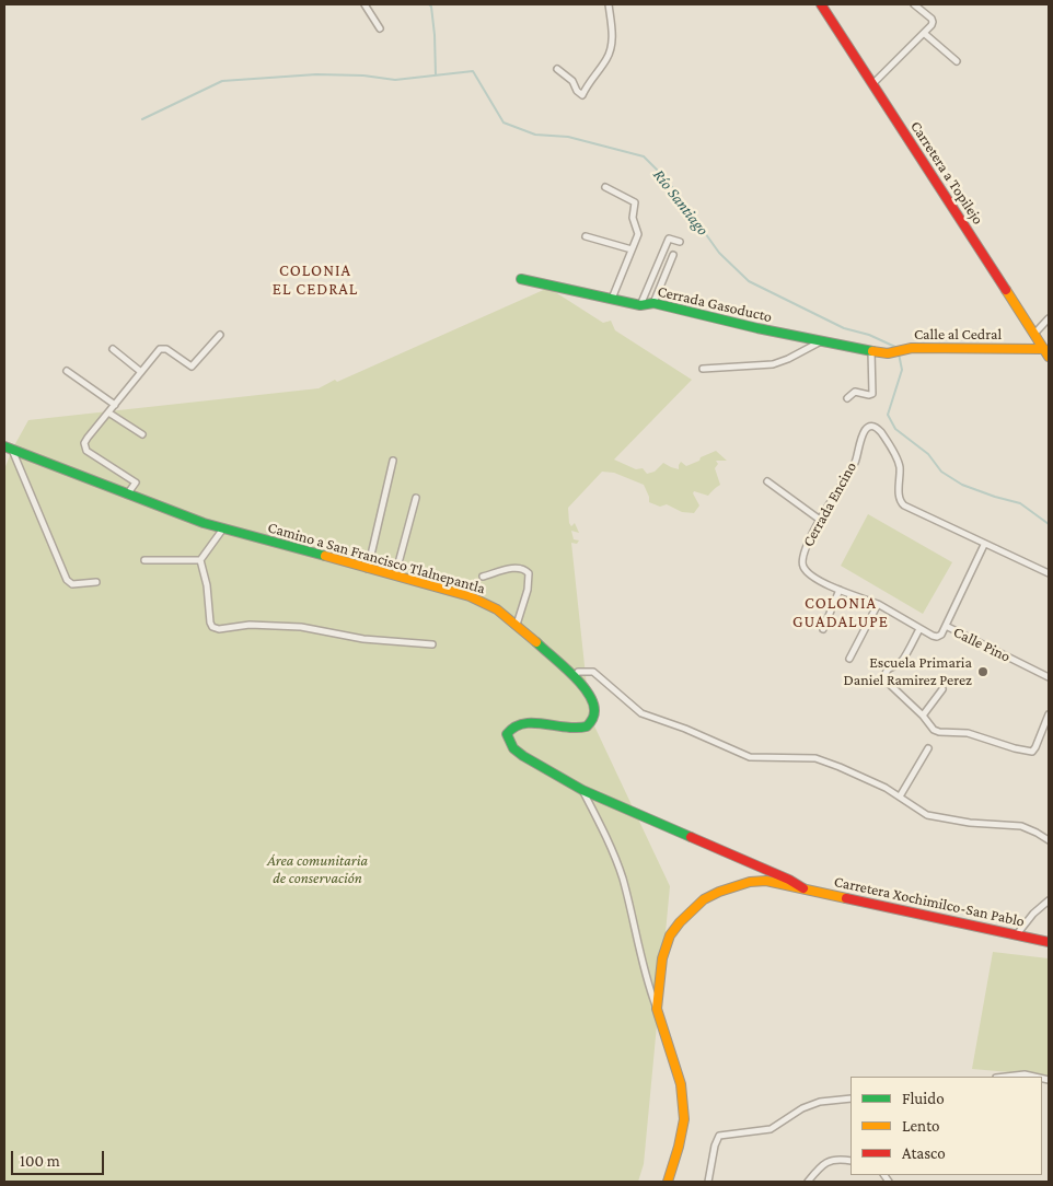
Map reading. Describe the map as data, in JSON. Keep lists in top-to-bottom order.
{
  "streets": {
    "street": [
      "Carretera a Topilejo",
      "Cerrada Gasoducto",
      "Calle al Cedral",
      "Cerrada Encino",
      "Camino a San Francisco Tlalnepantla",
      "Calle Pino",
      "Carretera Xochimilco-San Pablo"
    ]
  },
  "crossings": [
    ["Carretera a Topilejo", "Calle al Cedral"],
    ["Cerrada Gasoducto", "Calle al Cedral"],
    ["Cerrada Encino", "Calle Pino"],
    ["Camino a San Francisco Tlalnepantla", "Carretera Xochimilco-San Pablo"]
  ],
  "districts": ["COLONIA EL CEDRAL", "COLONIA GUADALUPE"],
  "water": ["Río Santiago"],
  "parks": ["Área comunitaria de conservación"],
  "places": ["Escuela Primaria Daniel Ramirez Perez"],
  "legend": ["Fluido", "Lento", "Atasco"],
  "scale_bar": "100 m"
}
